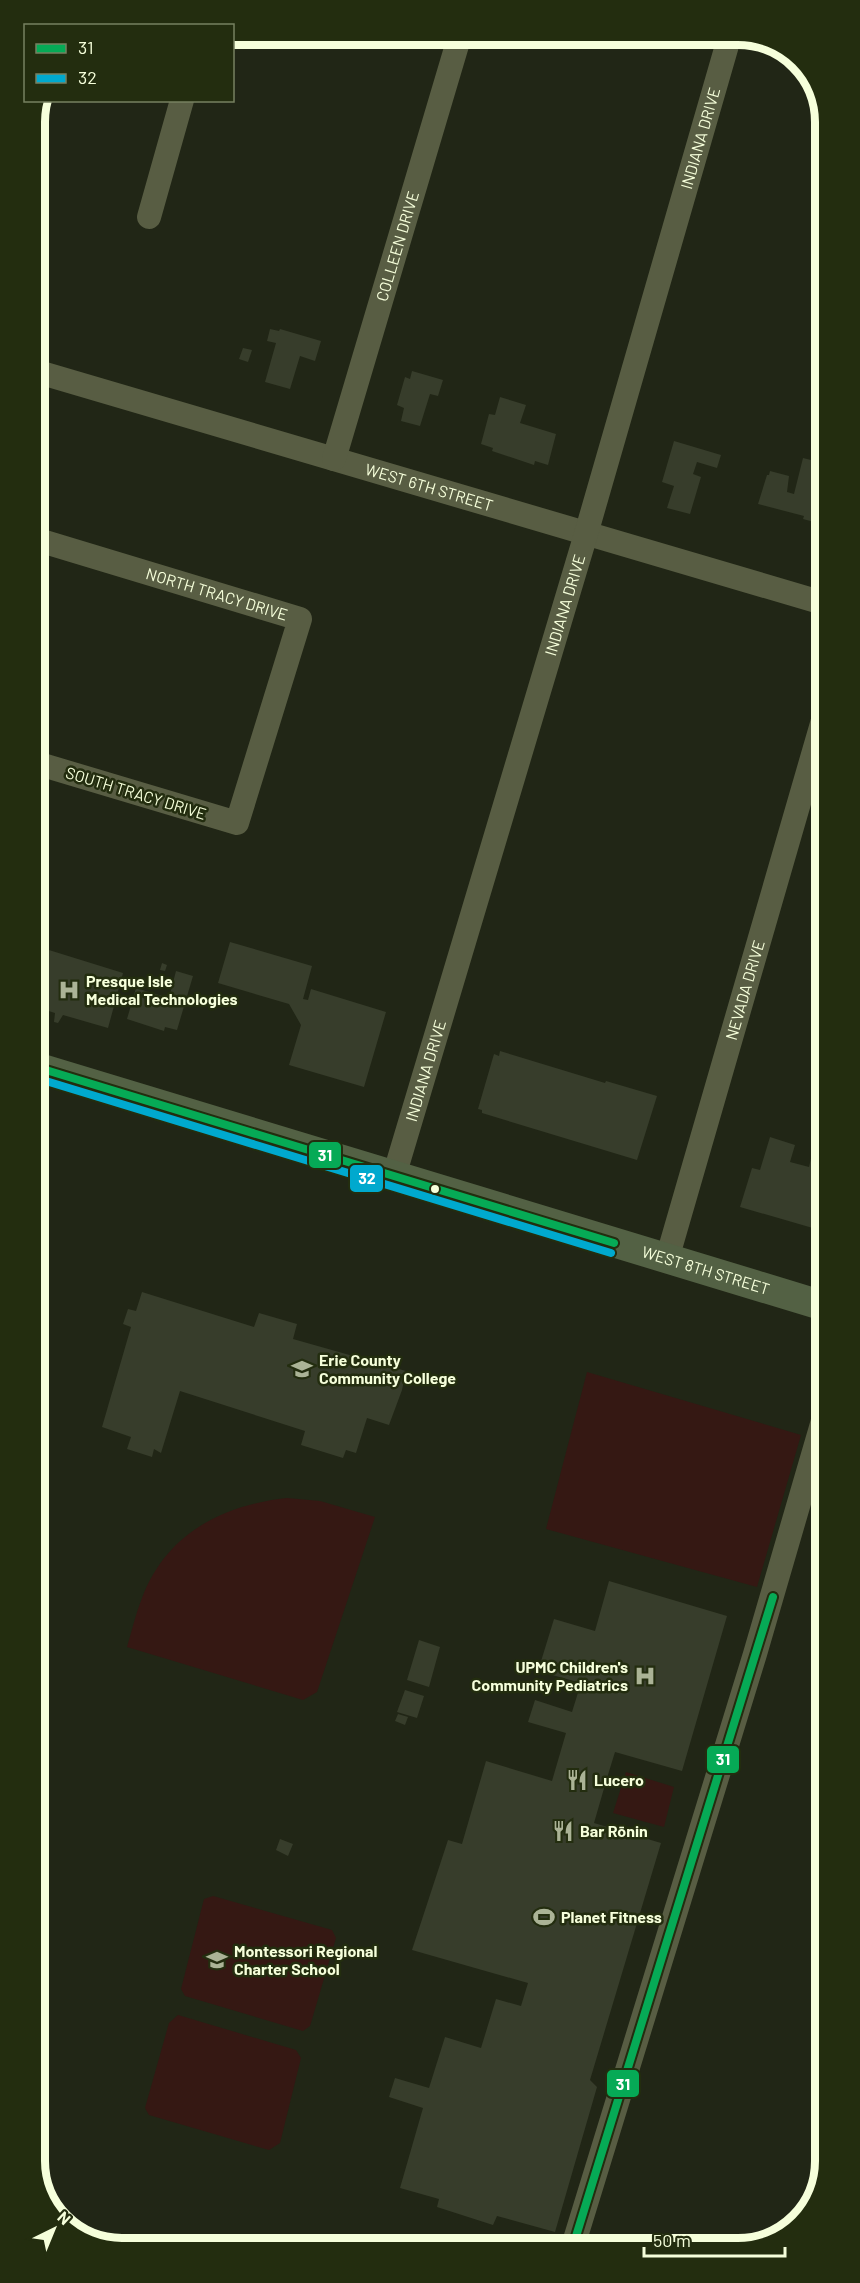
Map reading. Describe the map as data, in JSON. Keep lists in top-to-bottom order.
{
  "streets": {
    "main road": ["WEST 8TH STREET"],
    "street": [
      "INDIANA DRIVE",
      "COLLEEN DRIVE",
      "WEST 6TH STREET",
      "NORTH TRACY DRIVE",
      "SOUTH TRACY DRIVE",
      "NEVADA DRIVE"
    ]
  },
  "crossings": [
    ["INDIANA DRIVE", "WEST 6TH STREET"],
    ["INDIANA DRIVE", "WEST 8TH STREET"],
    ["COLLEEN DRIVE", "WEST 6TH STREET"],
    ["NORTH TRACY DRIVE", "SOUTH TRACY DRIVE"],
    ["NEVADA DRIVE", "WEST 8TH STREET"]
  ],
  "places": {
    "hospital": ["Presque Isle Medical Technologies", "UPMC Children's Community Pediatrics"],
    "school or university": ["Erie County Community College", "Montessori Regional Charter School"],
    "restaurant": ["Lucero", "Bar Rōnin"],
    "sports": ["Planet Fitness"]
  },
  "lines": ["transit line 31", "transit line 32"],
  "legend": ["31", "32"],
  "scale_bar": "50 m",
  "north": "top right"
}
